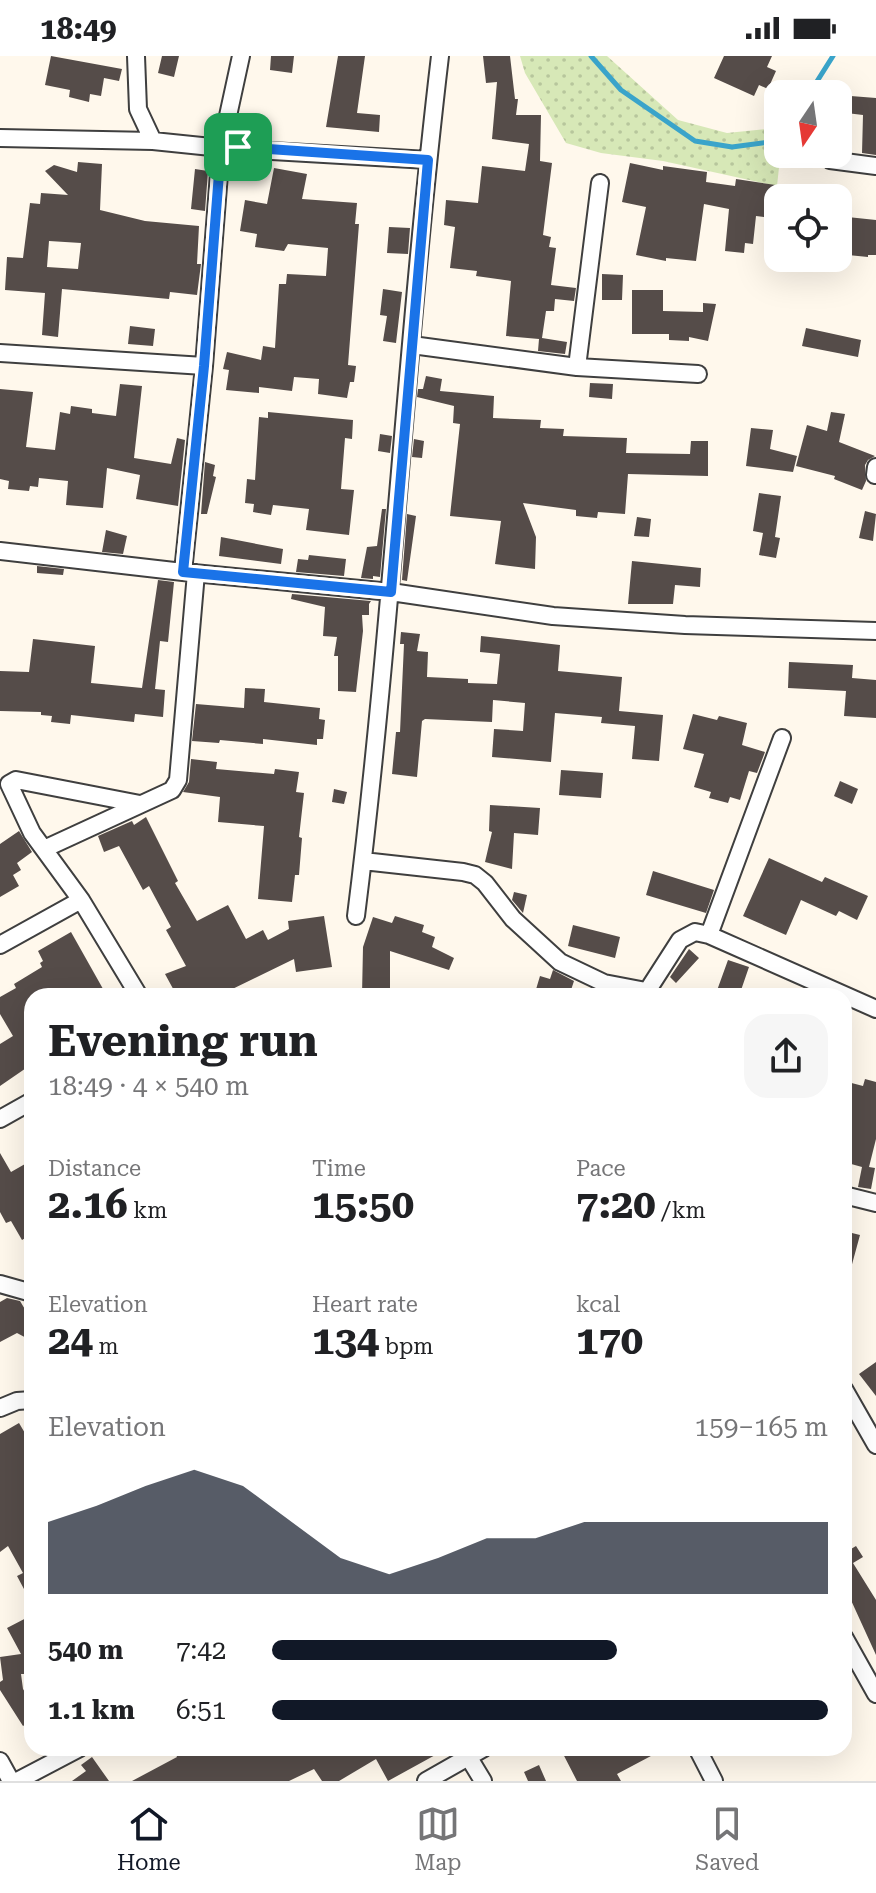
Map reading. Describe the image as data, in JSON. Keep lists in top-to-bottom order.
{
  "north": "bottom",
  "page": {
    "status": "18:49",
    "heading": ["Evening run", "18:49 · 4 × 540 m"],
    "stats": [
      ["Distance", "2.16 km"],
      ["Time", "15:50"],
      ["Pace", "7:20 /km"],
      ["Elevation", "24 m"],
      ["Heart rate", "134 bpm"],
      ["kcal", "170"]
    ],
    "chart": ["Elevation", "159–165 m"],
    "list": [
      {
        "name": "540 m",
        "note": "7:42"
      },
      {
        "name": "1.1 km",
        "note": "6:51"
      }
    ],
    "tabs": ["Home", "Map", "Saved"]
  }
}
